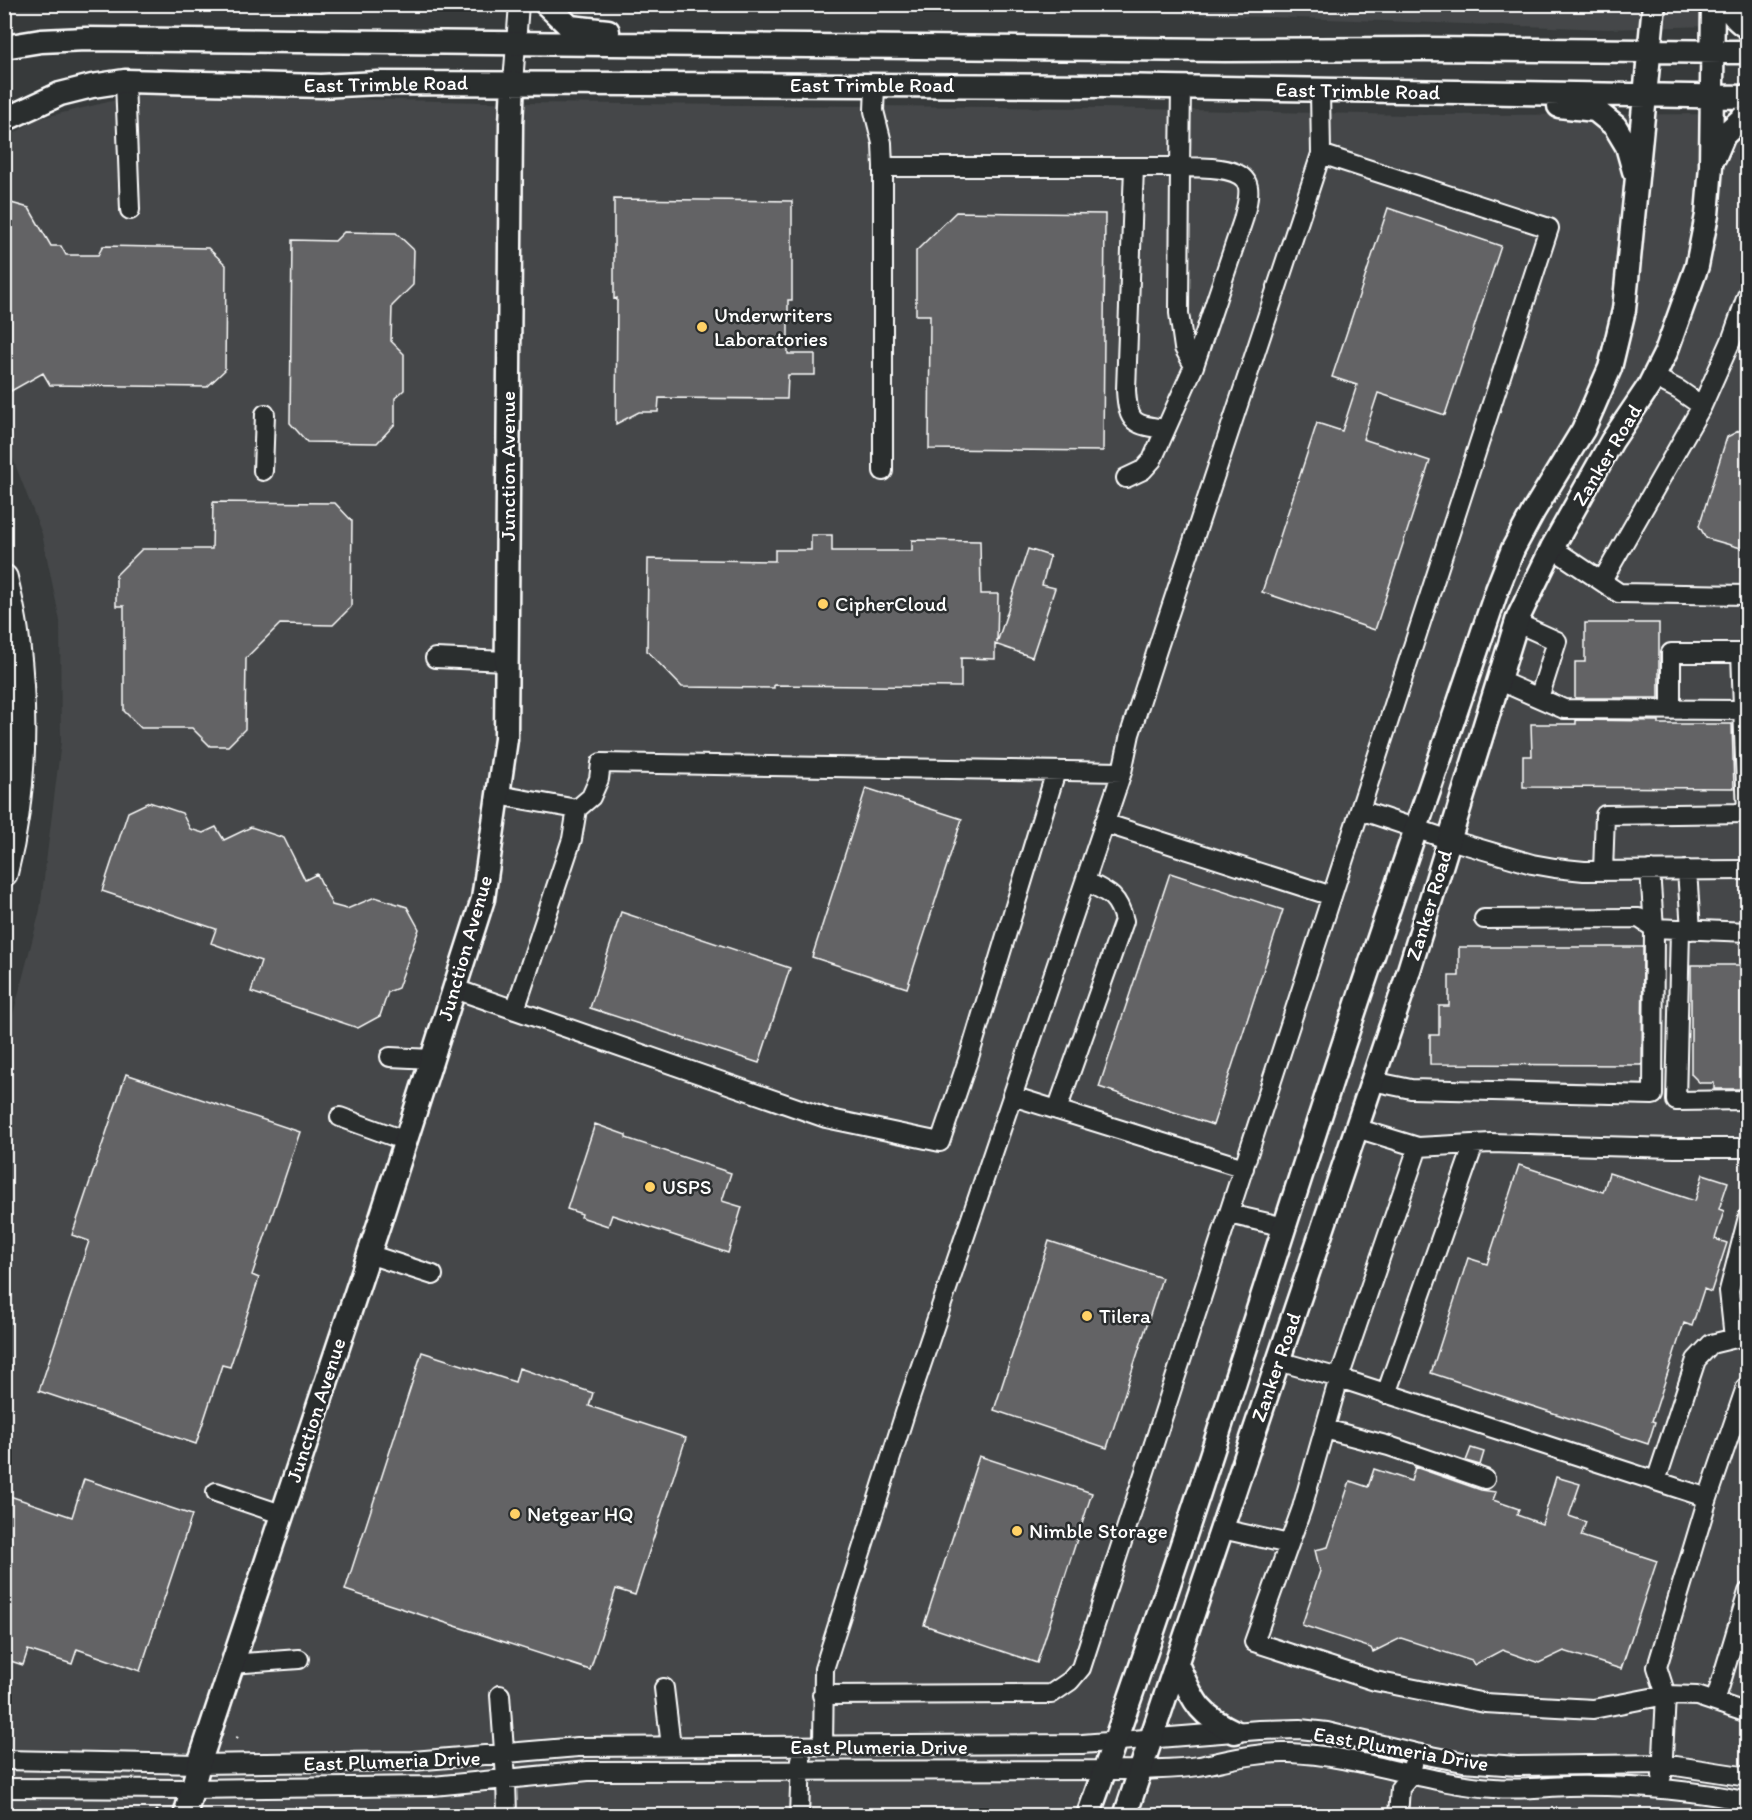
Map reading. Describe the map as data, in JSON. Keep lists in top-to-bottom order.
{
  "streets": {
    "main road": ["East Trimble Road", "Zanker Road", "Junction Avenue"],
    "street": ["East Plumeria Drive"]
  },
  "crossings": [
    ["East Trimble Road", "Zanker Road"],
    ["East Trimble Road", "Junction Avenue"],
    ["Zanker Road", "East Plumeria Drive"],
    ["Junction Avenue", "East Plumeria Drive"]
  ],
  "places": [
    "Underwriters Laboratories",
    "CipherCloud",
    "USPS",
    "Tilera",
    "Netgear HQ",
    "Nimble Storage"
  ]
}
